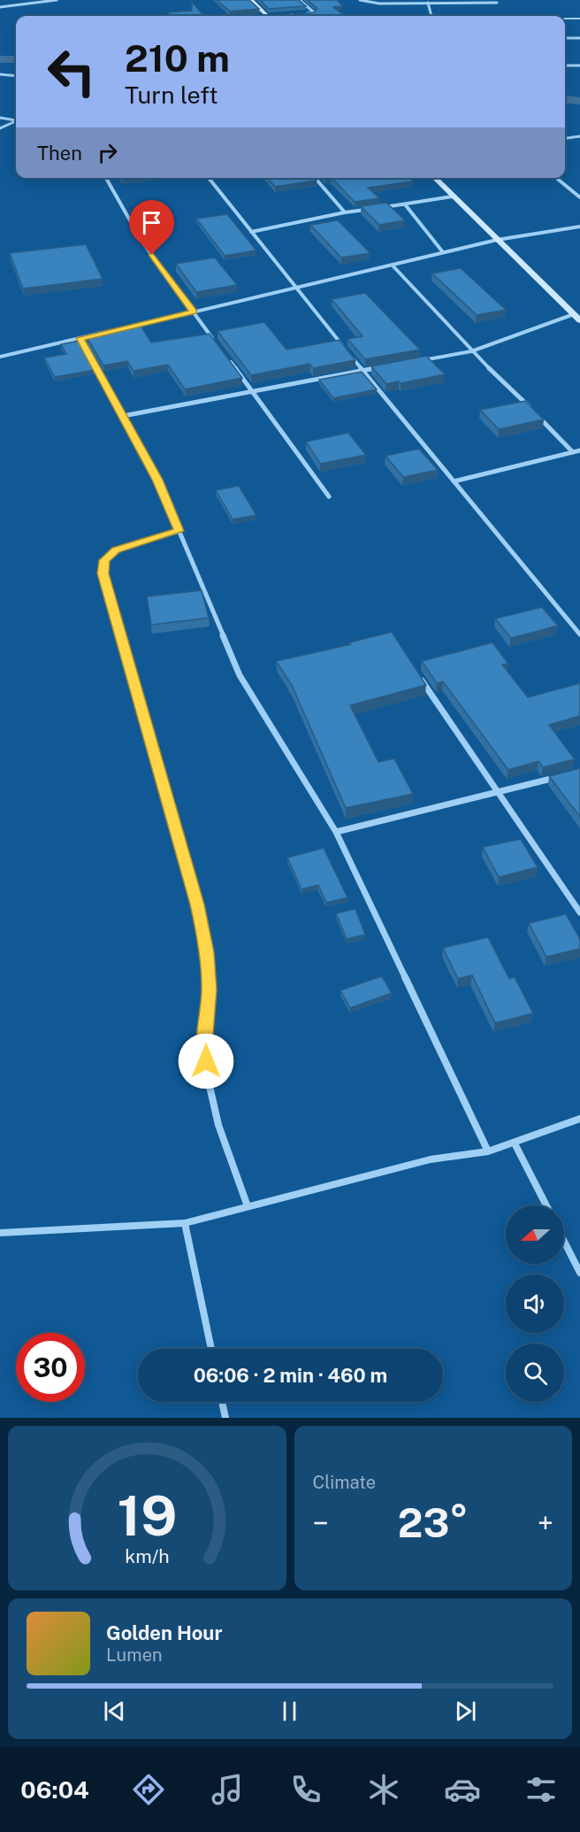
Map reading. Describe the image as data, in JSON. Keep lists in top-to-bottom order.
{
  "north": "left",
  "page": {
    "turn": ["210 m", "Turn left"],
    "then": "Then",
    "limit": "30",
    "trip": "06:06 · 2 min · 460 m",
    "tile": "Climate",
    "heat": ["−", "23°", "+"],
    "song": ["Golden Hour", "Lumen"],
    "tabs": "06:04",
    "gauge": ["19", "km/h"]
  }
}
